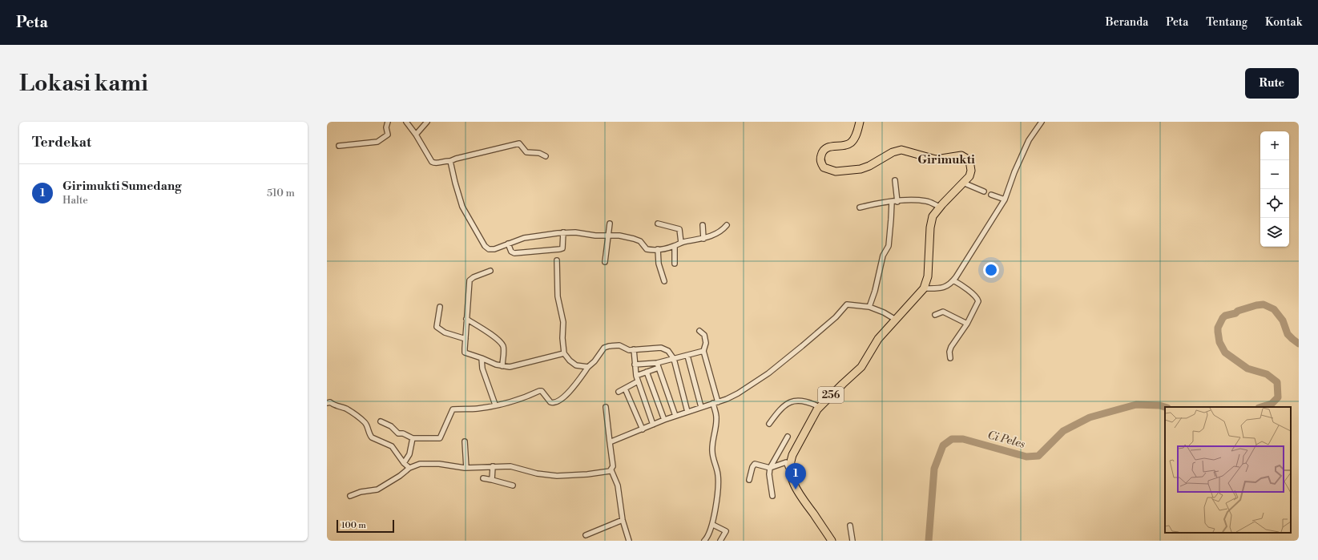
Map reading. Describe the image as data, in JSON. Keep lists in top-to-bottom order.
{
  "streets": {
    "main road": ["256"]
  },
  "districts": ["Girimukti"],
  "water": ["Ci Peles"],
  "scale_bar": "100 m",
  "page": {
    "header": "Peta",
    "nav": [
      "Beranda",
      "Peta",
      "Tentang",
      "Kontak"
    ],
    "buttons": "Rute",
    "title": "Lokasi kami",
    "heading": "Terdekat",
    "map_buttons": ["+", "−"],
    "list": [
      {
        "mark": "1",
        "name": "Girimukti Sumedang",
        "note": "Halte",
        "value": "510 m"
      }
    ],
    "pins": "1",
    "scale": "100 m"
  }
}
